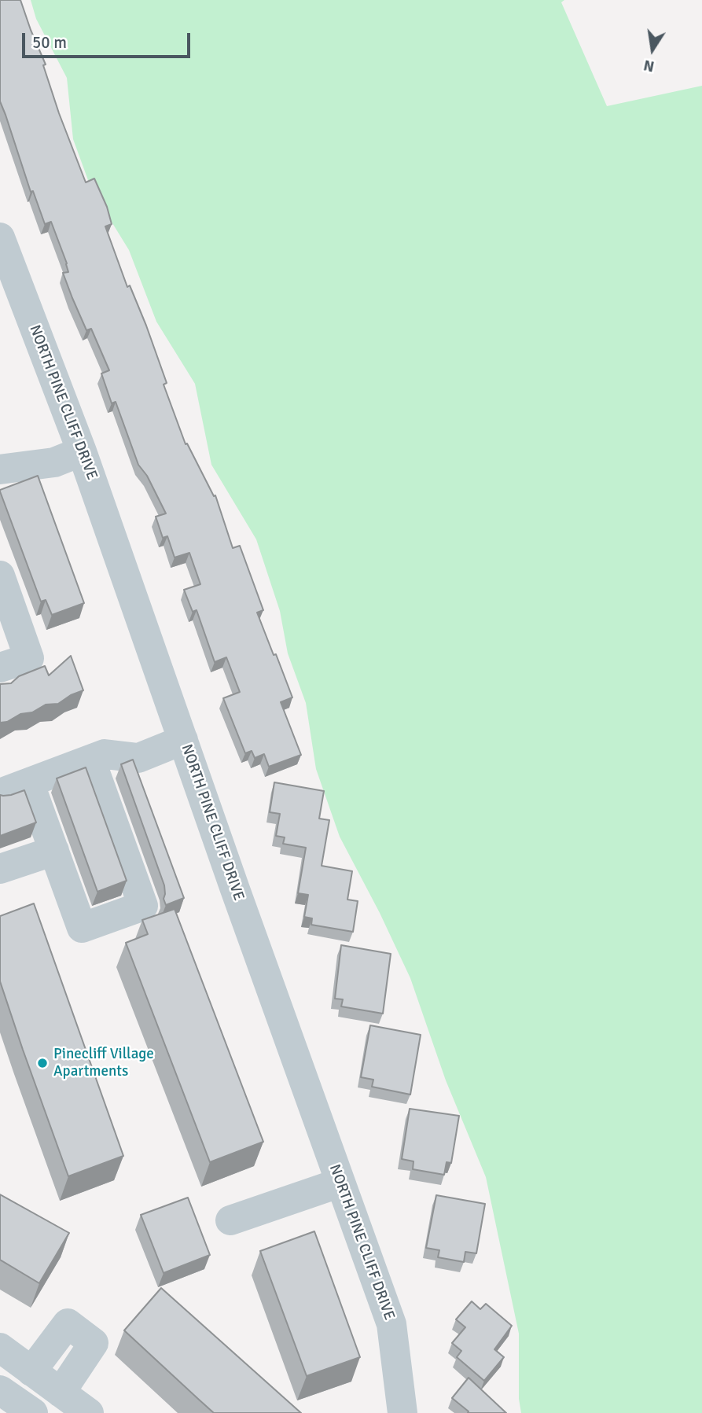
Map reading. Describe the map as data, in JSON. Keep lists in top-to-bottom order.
{
  "streets": {
    "street": ["NORTH PINE CLIFF DRIVE"]
  },
  "places": ["Pinecliff Village Apartments"],
  "scale_bar": "50 m",
  "north": "bottom"
}
